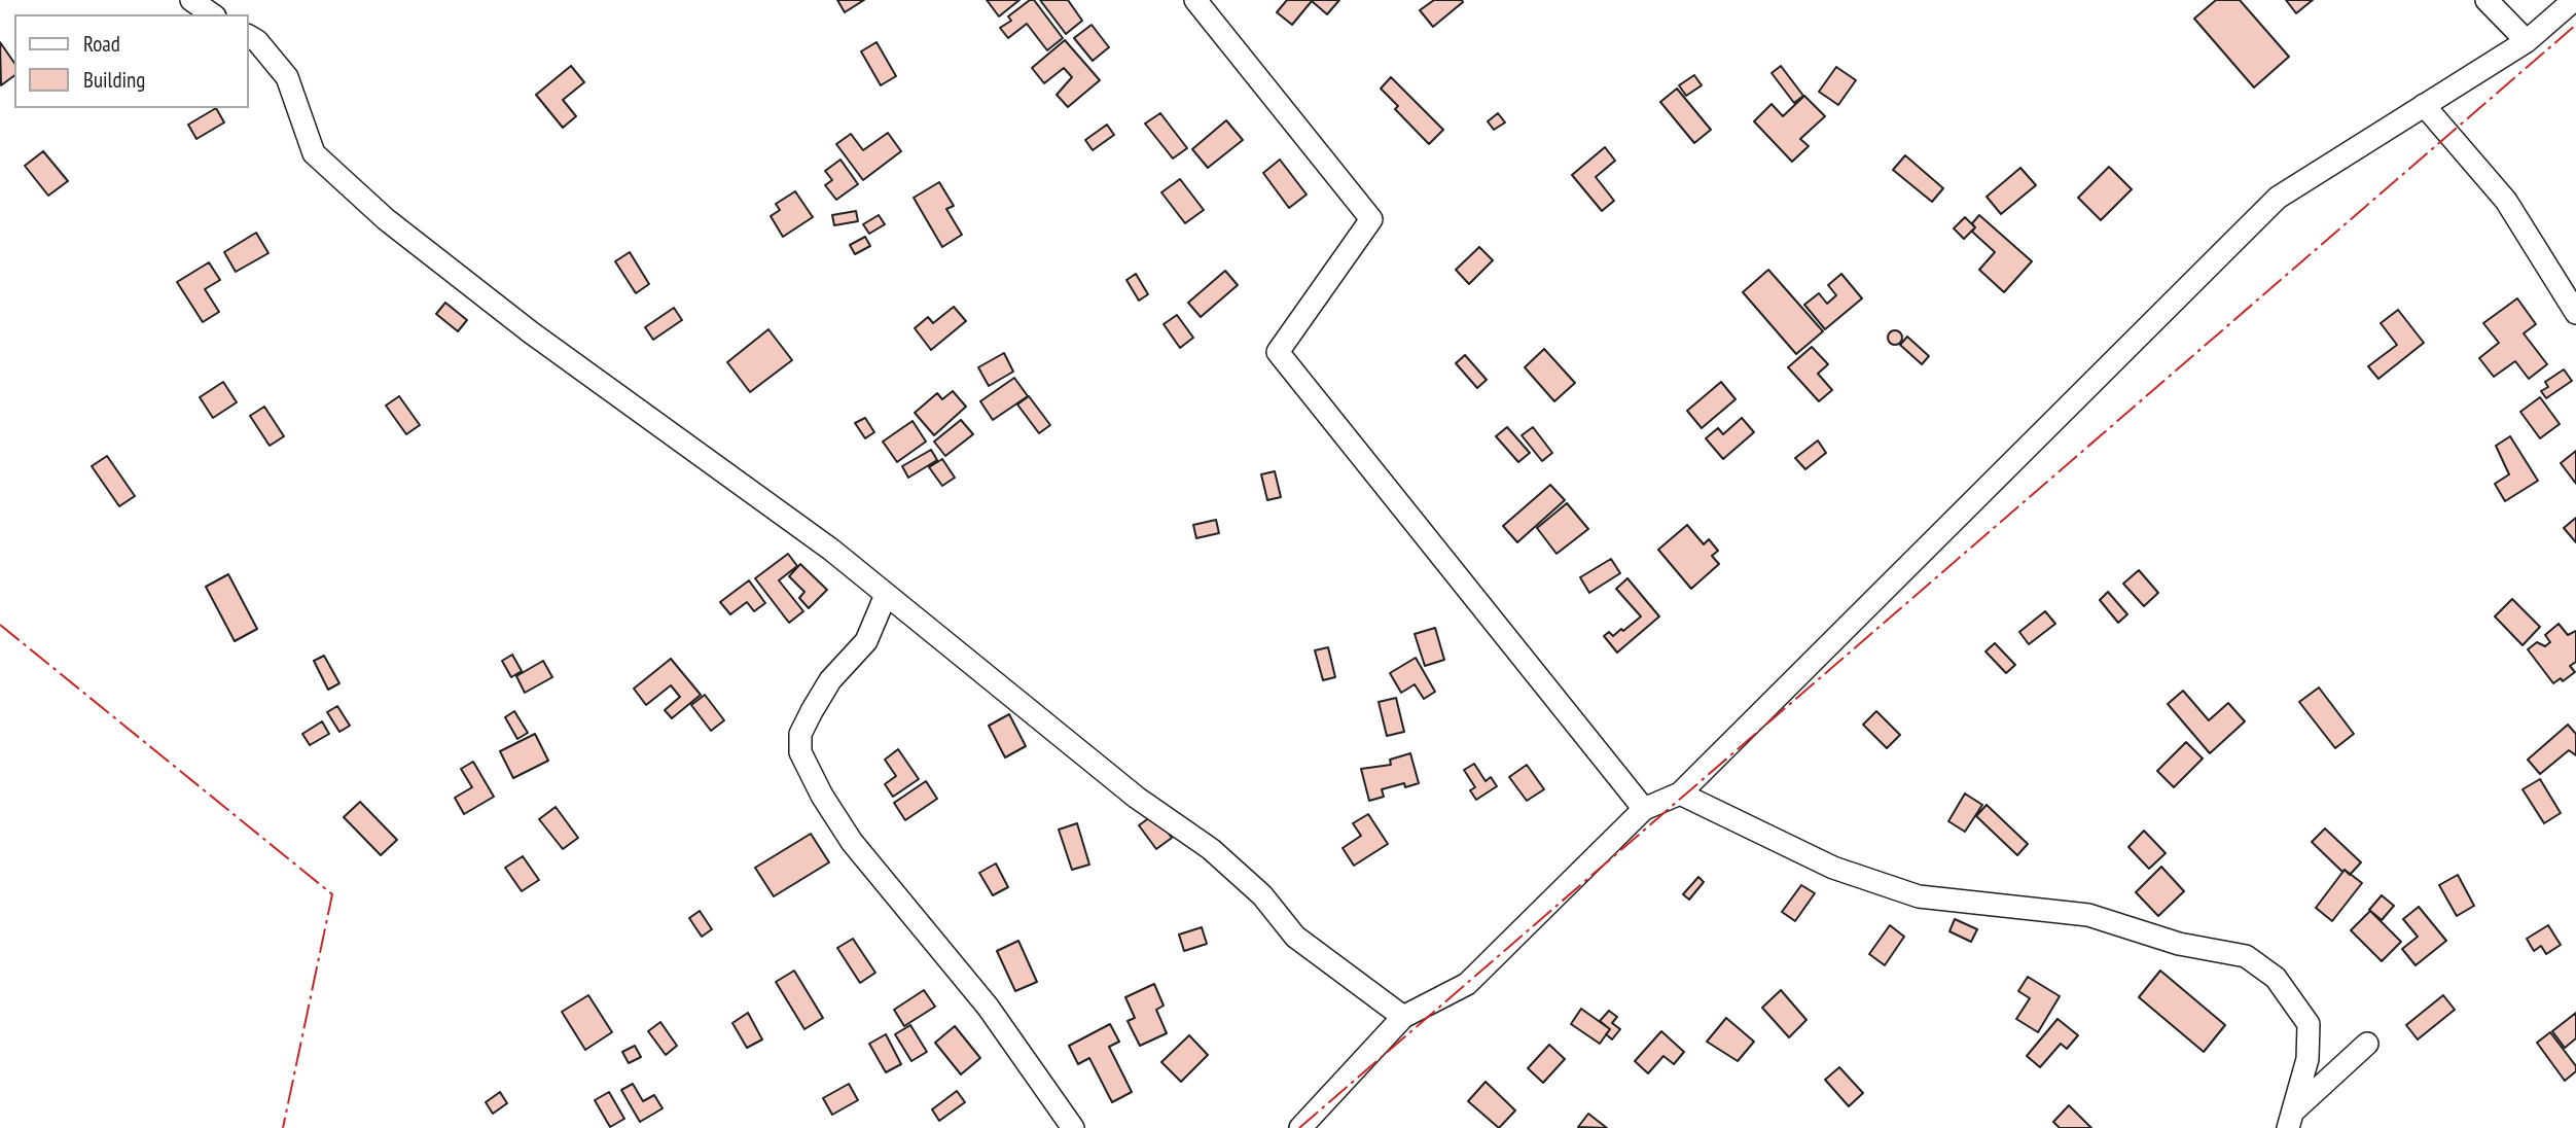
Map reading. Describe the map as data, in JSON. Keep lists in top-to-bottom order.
{
  "legend": ["Road", "Building"]
}
